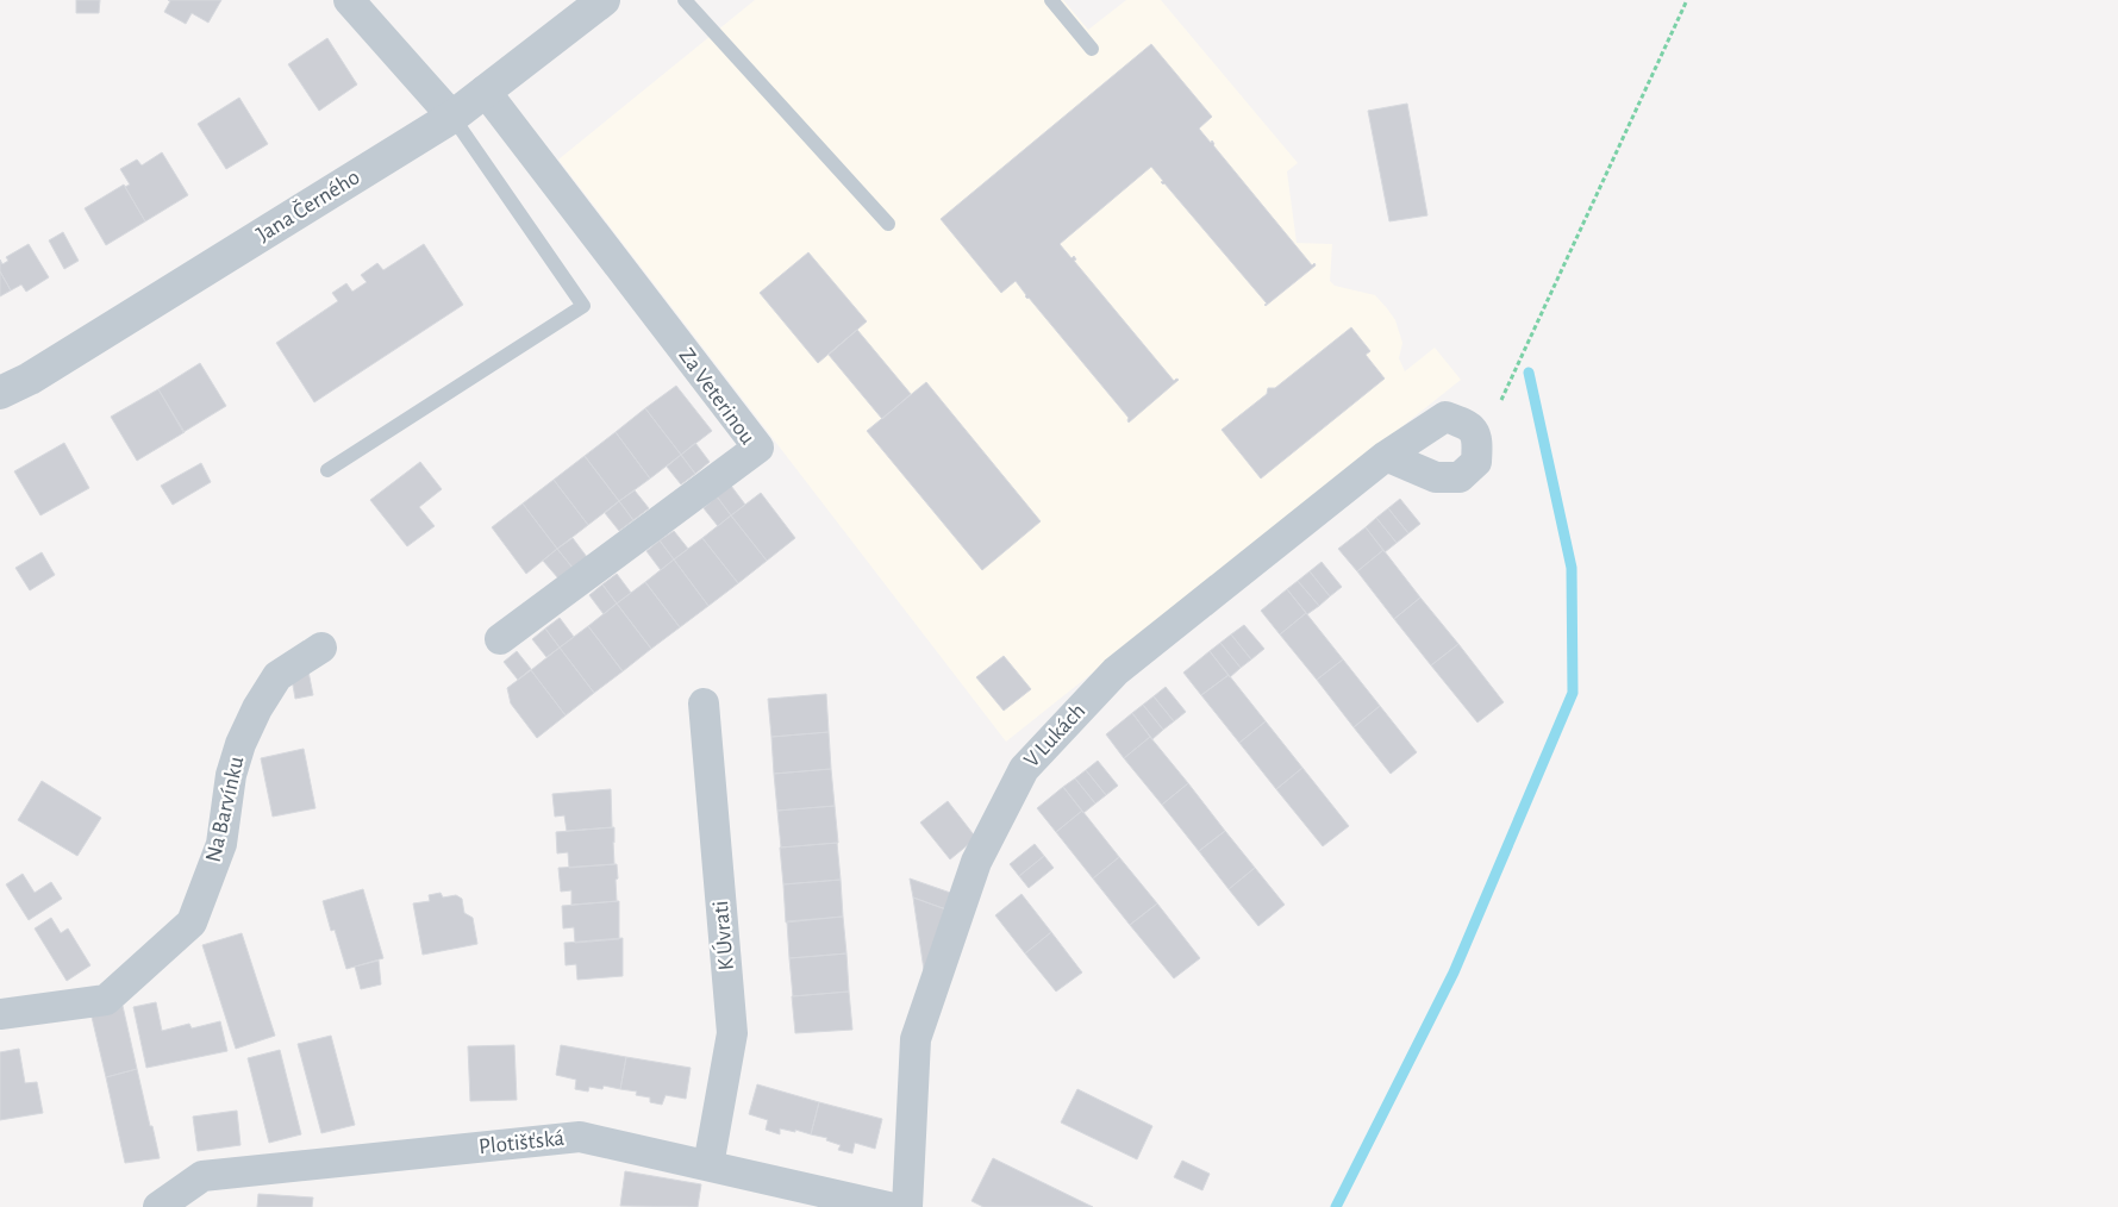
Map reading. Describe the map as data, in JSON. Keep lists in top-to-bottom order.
{
  "streets": {
    "street": [
      "Jana Černého",
      "Za Veterinou",
      "V Lukách",
      "Na Barvínku",
      "K Úvrati",
      "Plotišťská"
    ]
  },
  "crossings": [
    ["Jana Černého", "Za Veterinou"],
    ["K Úvrati", "Plotišťská"]
  ]
}
